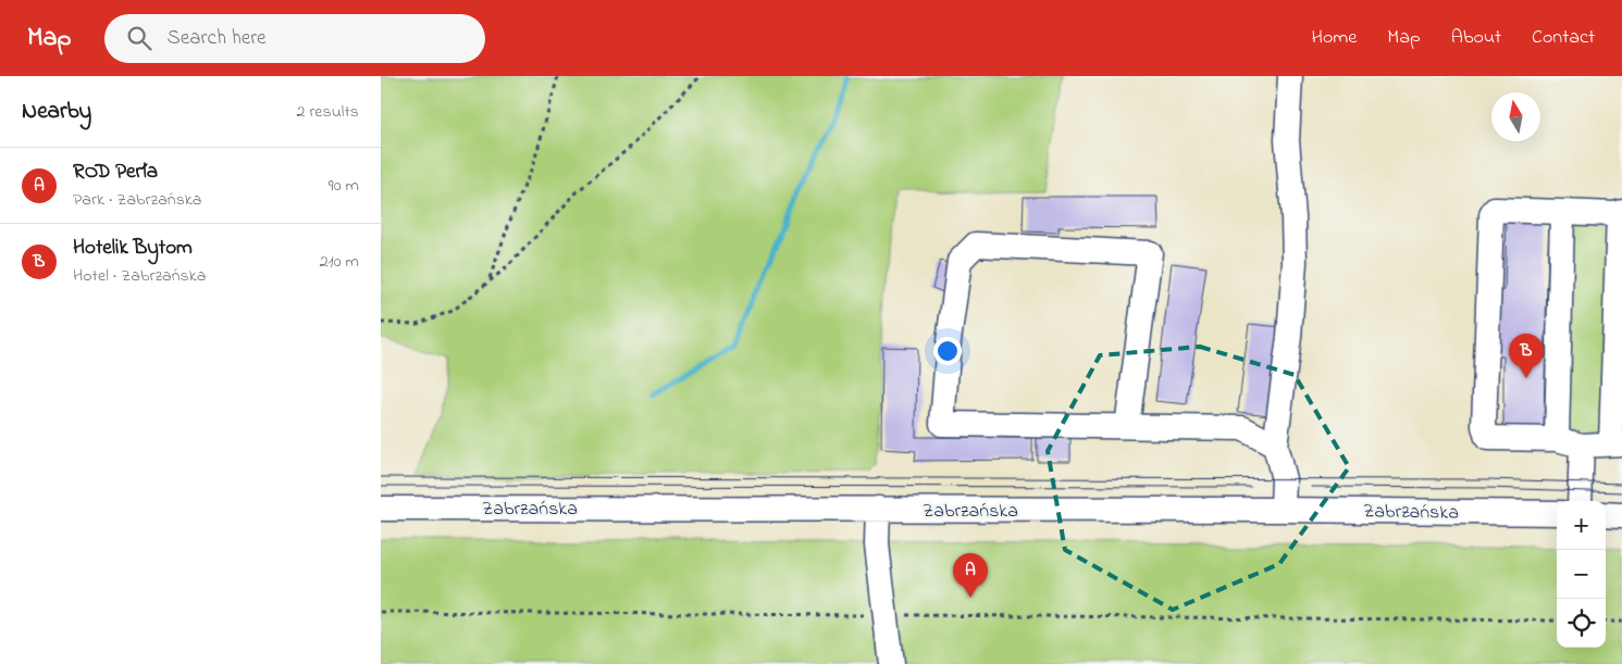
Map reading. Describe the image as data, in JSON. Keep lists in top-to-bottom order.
{
  "streets": {
    "street": ["Zabrzańska"]
  },
  "north": "top",
  "page": {
    "header": "Map",
    "search": "Search here",
    "nav": [
      "Home",
      "Map",
      "About",
      "Contact"
    ],
    "heading": ["Nearby", "2 results"],
    "list": [
      {
        "mark": "A",
        "name": "ROD Perła",
        "note": "Park · Zabrzańska",
        "value": "90 m"
      },
      {
        "mark": "B",
        "name": "Hotelik Bytom",
        "note": "Hotel · Zabrzańska",
        "value": "210 m"
      }
    ],
    "pins": ["B", "A"],
    "map_buttons": ["+", "−"]
  }
}
